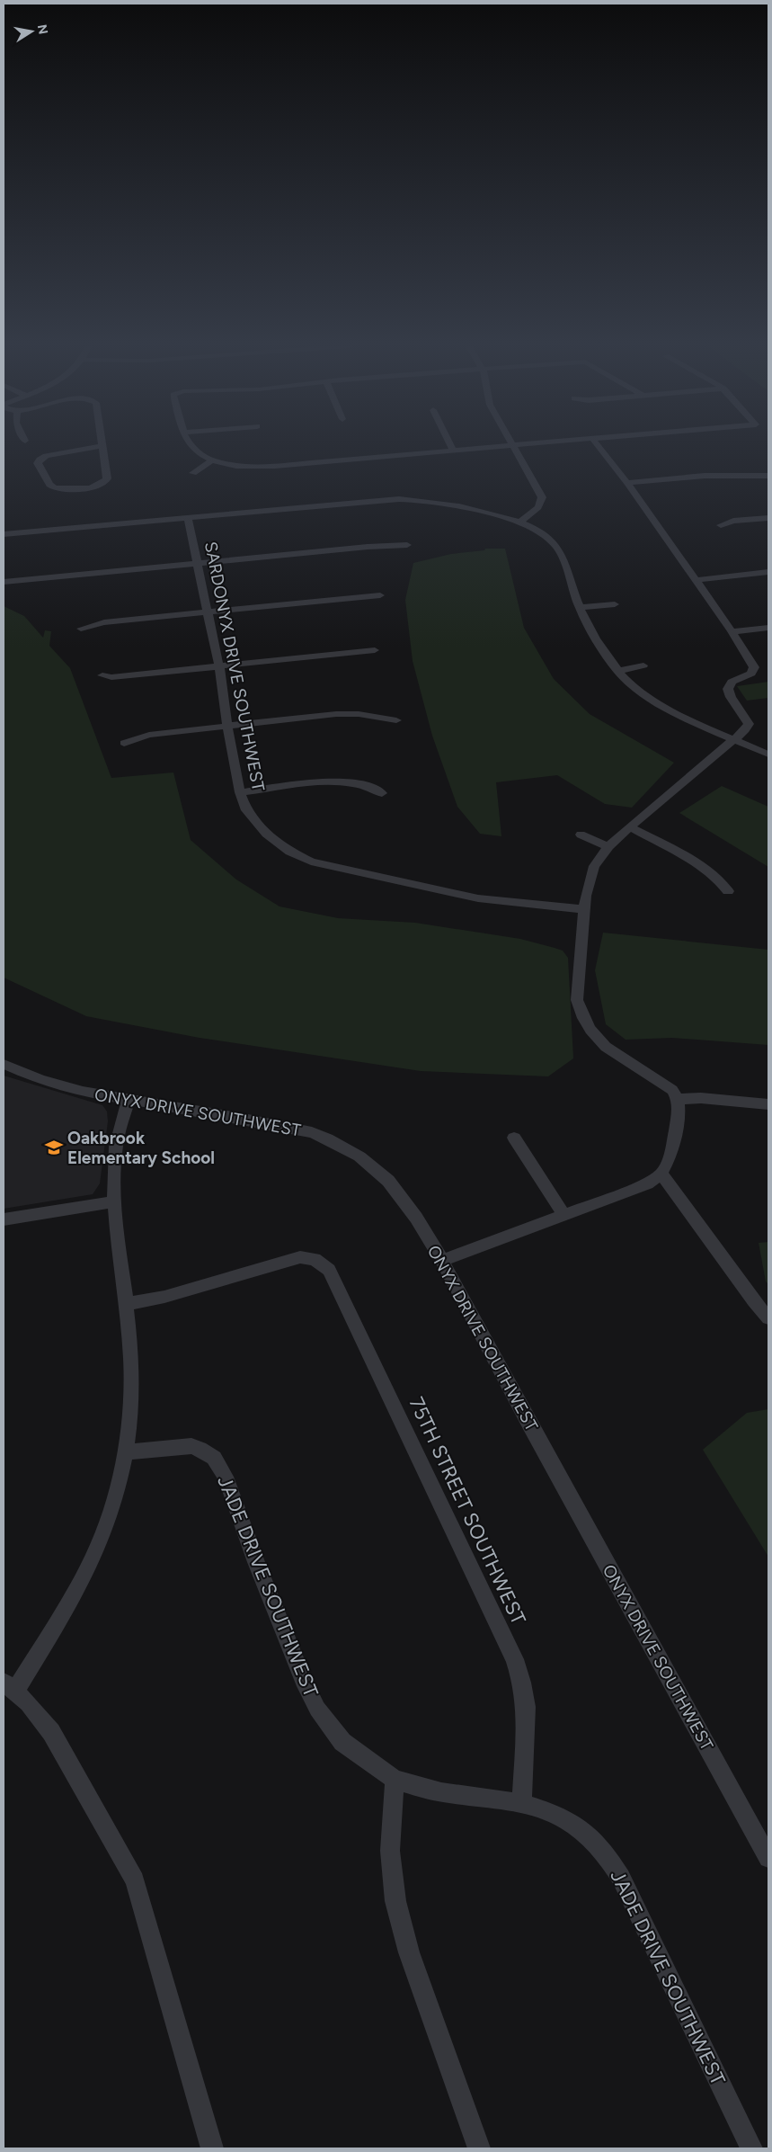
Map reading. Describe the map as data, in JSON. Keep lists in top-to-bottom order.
{
  "streets": {
    "street": [
      "SARDONYX DRIVE SOUTHWEST",
      "ONYX DRIVE SOUTHWEST",
      "75TH STREET SOUTHWEST",
      "JADE DRIVE SOUTHWEST"
    ]
  },
  "crossings": [
    ["75TH STREET SOUTHWEST", "JADE DRIVE SOUTHWEST"]
  ],
  "places": {
    "school or university": ["Oakbrook Elementary School"]
  },
  "north": "right"
}
